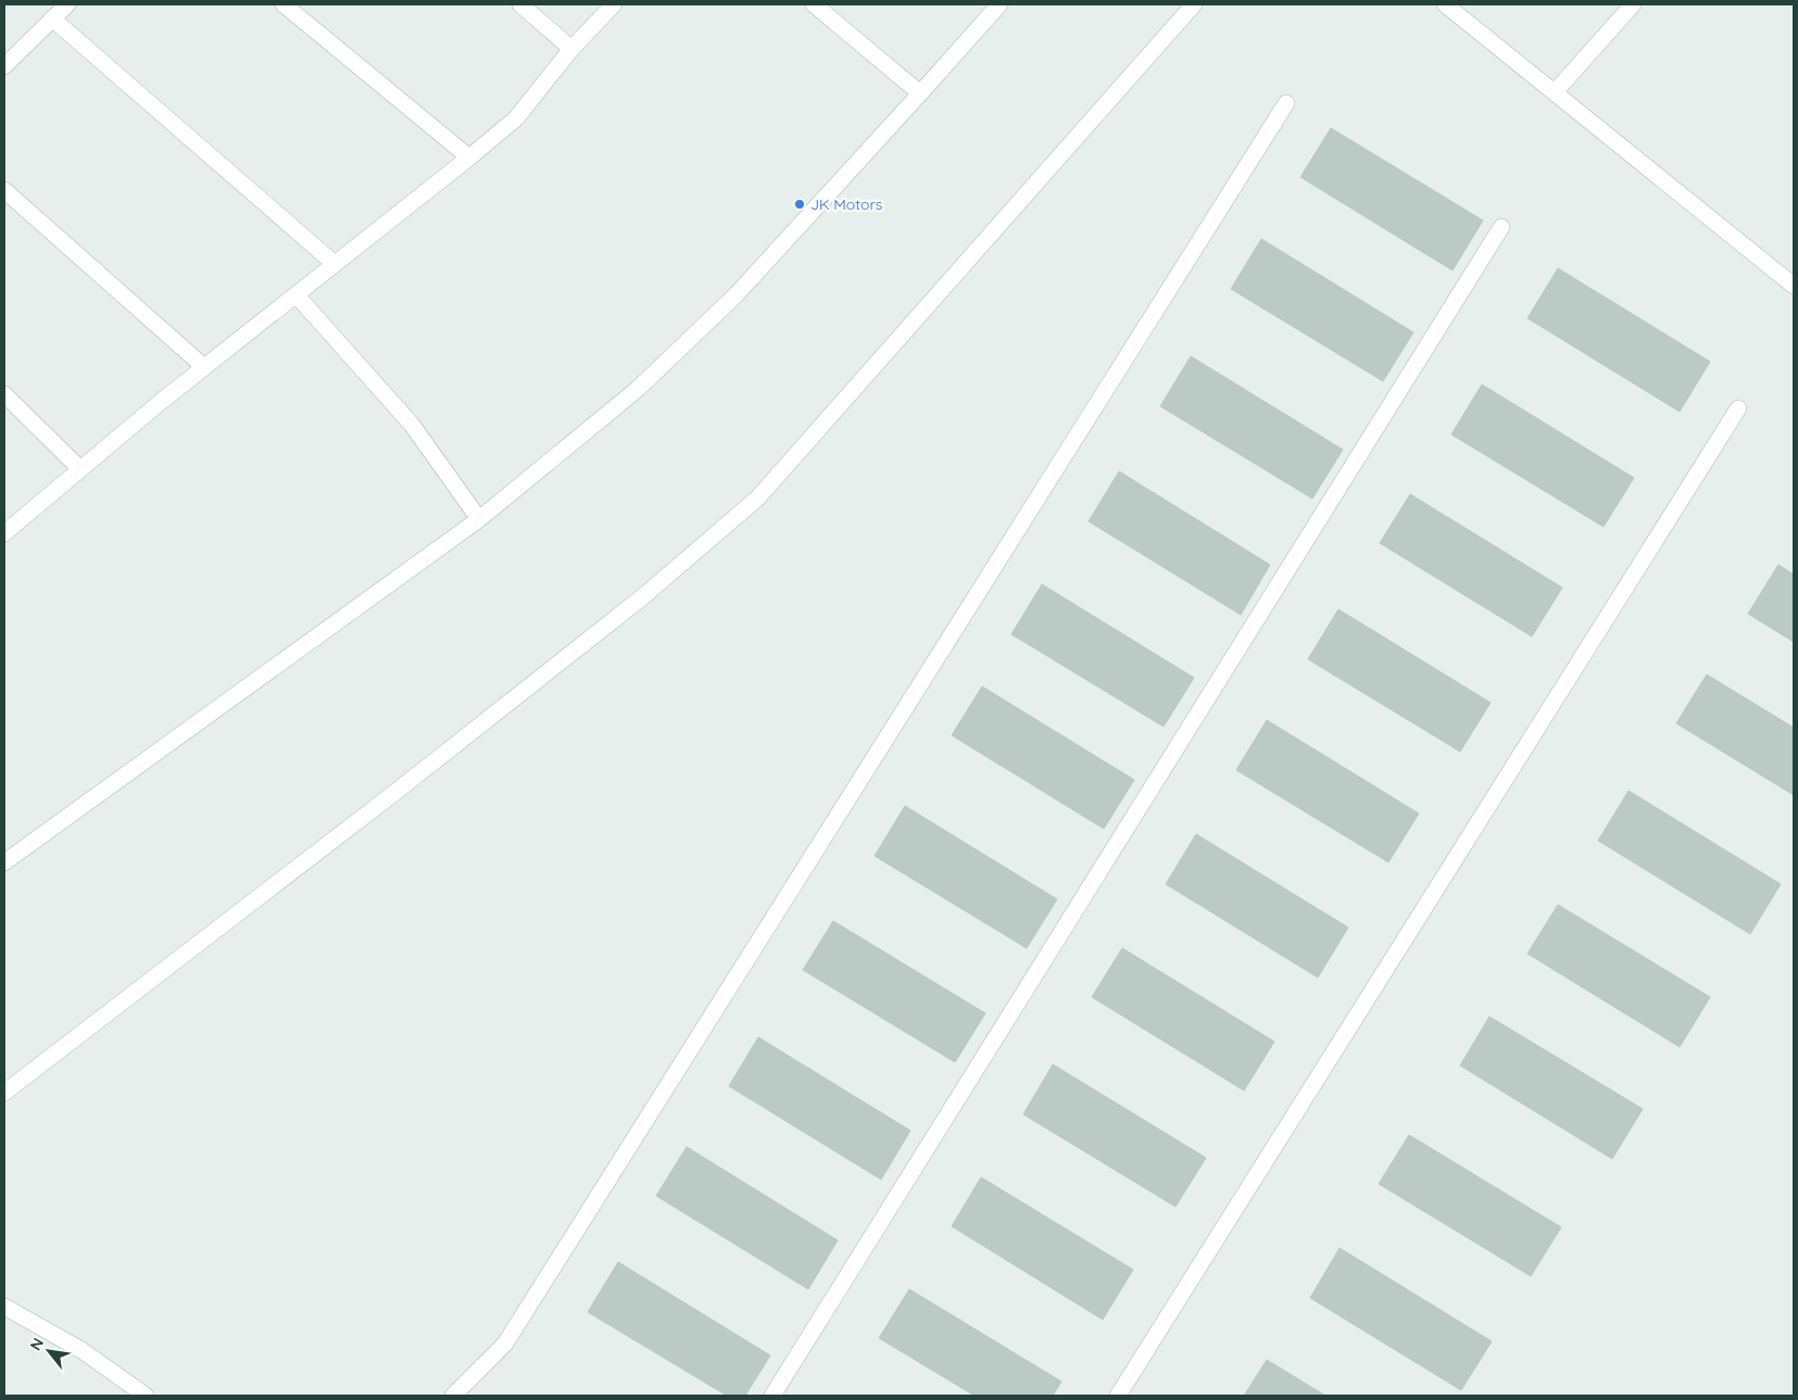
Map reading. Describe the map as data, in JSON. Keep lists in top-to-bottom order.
{
  "places": ["JK Motors"],
  "north": "top left"
}
